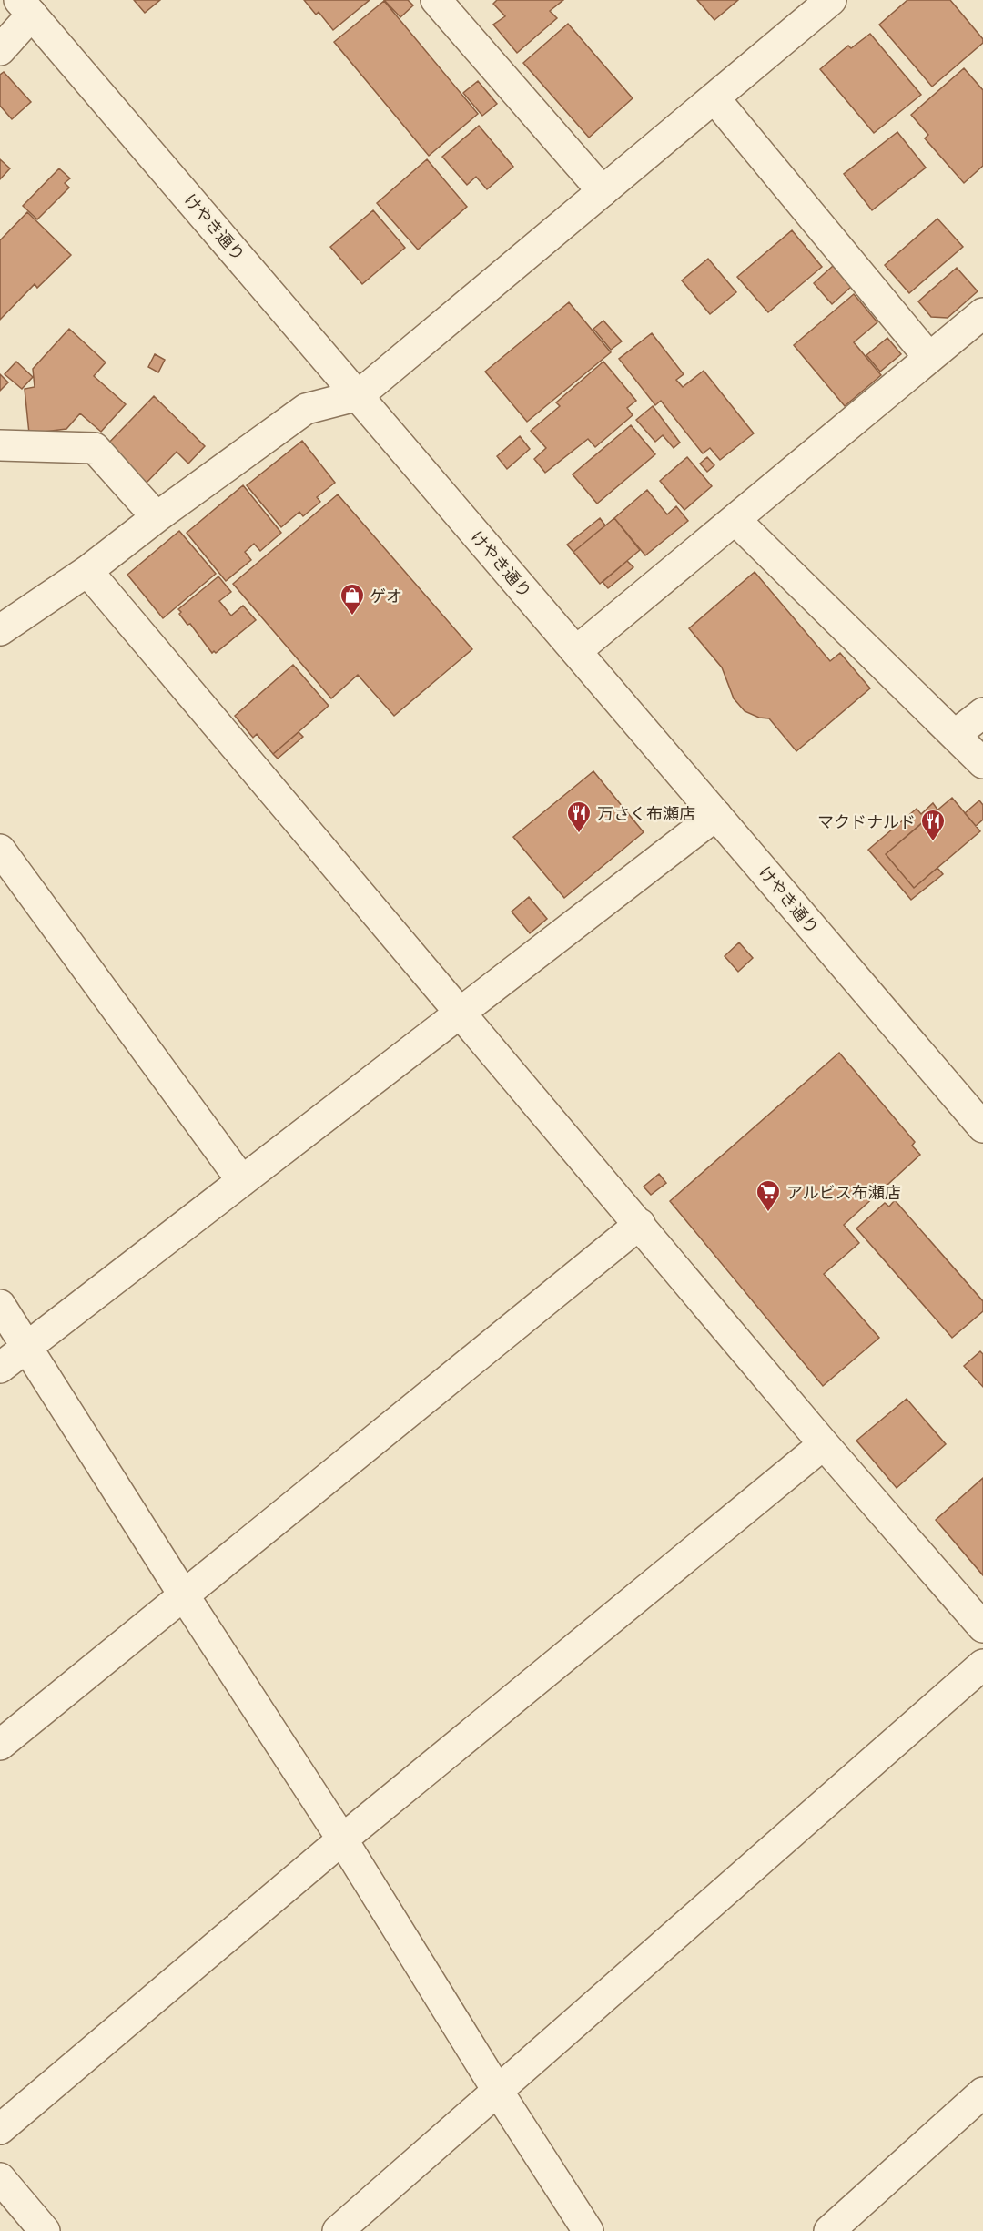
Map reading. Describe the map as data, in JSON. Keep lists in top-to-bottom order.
{
  "streets": {
    "street": ["けやき通り"]
  },
  "places": {
    "shop": ["ゲオ"],
    "restaurant": ["万さく布瀬店", "マクドナルド"],
    "supermarket": ["アルビス布瀬店"]
  }
}
